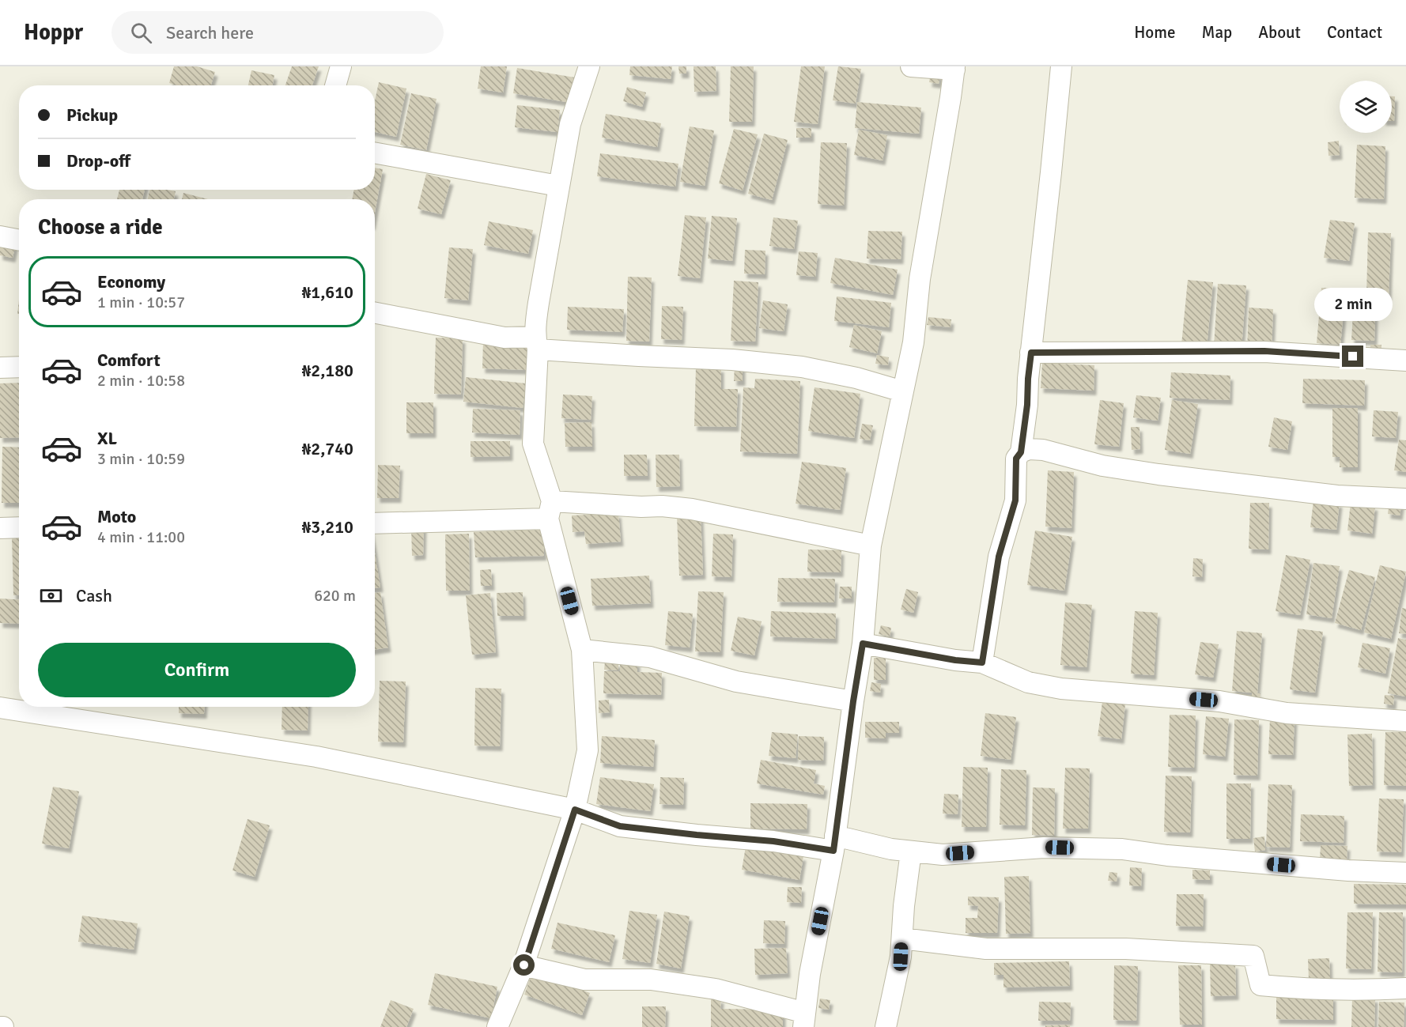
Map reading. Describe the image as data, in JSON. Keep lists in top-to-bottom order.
{
  "page": {
    "header": "Hoppr",
    "search": "Search here",
    "nav": [
      "Home",
      "Map",
      "About",
      "Contact"
    ],
    "banner": ["Pickup", "Drop-off"],
    "heading": "Choose a ride",
    "list": [
      {
        "name": "Economy",
        "note": "1 min · 10:57",
        "value": "₦1,610"
      },
      {
        "name": "Comfort",
        "note": "2 min · 10:58",
        "value": "₦2,180"
      },
      {
        "name": "XL",
        "note": "3 min · 10:59",
        "value": "₦2,740"
      },
      {
        "name": "Moto",
        "note": "4 min · 11:00",
        "value": "₦3,210"
      }
    ],
    "bubble": "2 min",
    "pay": ["Cash", "620 m"],
    "buttons": "Confirm"
  }
}
